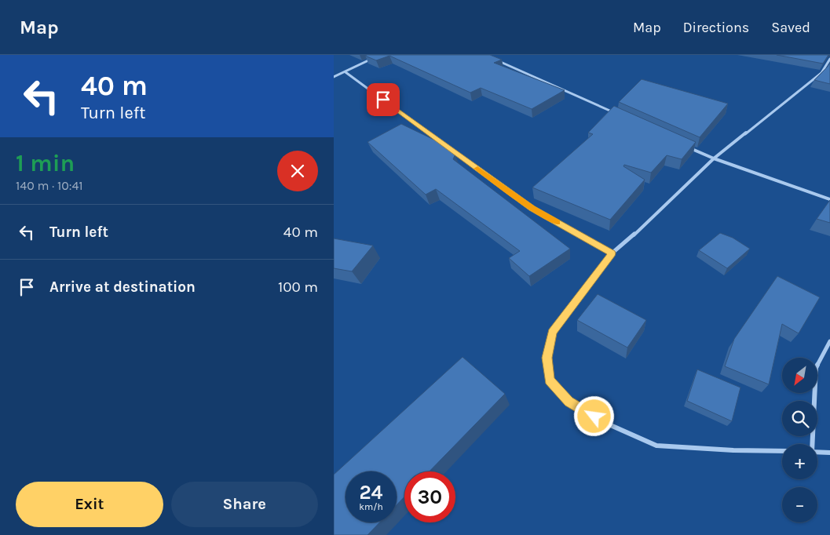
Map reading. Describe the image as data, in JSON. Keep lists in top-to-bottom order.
{
  "north": "bottom left",
  "page": {
    "header": "Map",
    "nav": ["Map", "Directions", "Saved"],
    "turn": ["40 m", "Turn left"],
    "heading": ["1 min", "140 m · 10:41"],
    "list": [
      {
        "name": "Turn left",
        "value": "40 m"
      },
      {
        "name": "Arrive at destination",
        "value": "100 m"
      }
    ],
    "map_buttons": ["+", "−"],
    "speed": "24 km/h",
    "limit": "30",
    "buttons": ["Exit", "Share"]
  }
}
